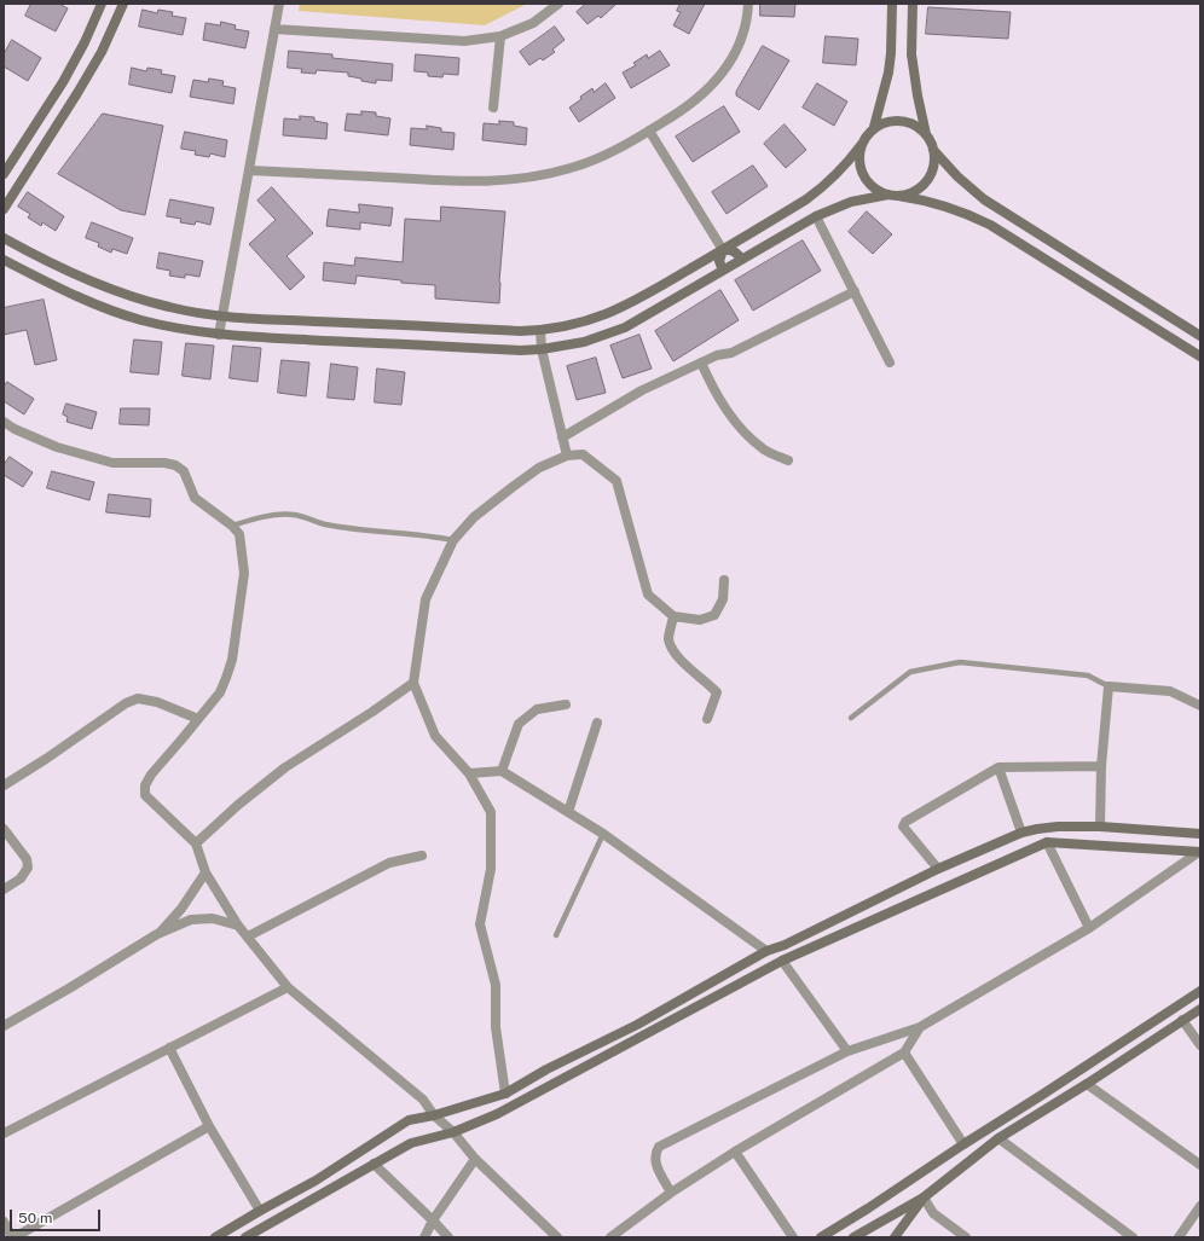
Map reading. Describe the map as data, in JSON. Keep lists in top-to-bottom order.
{
  "scale_bar": "50 m"
}
